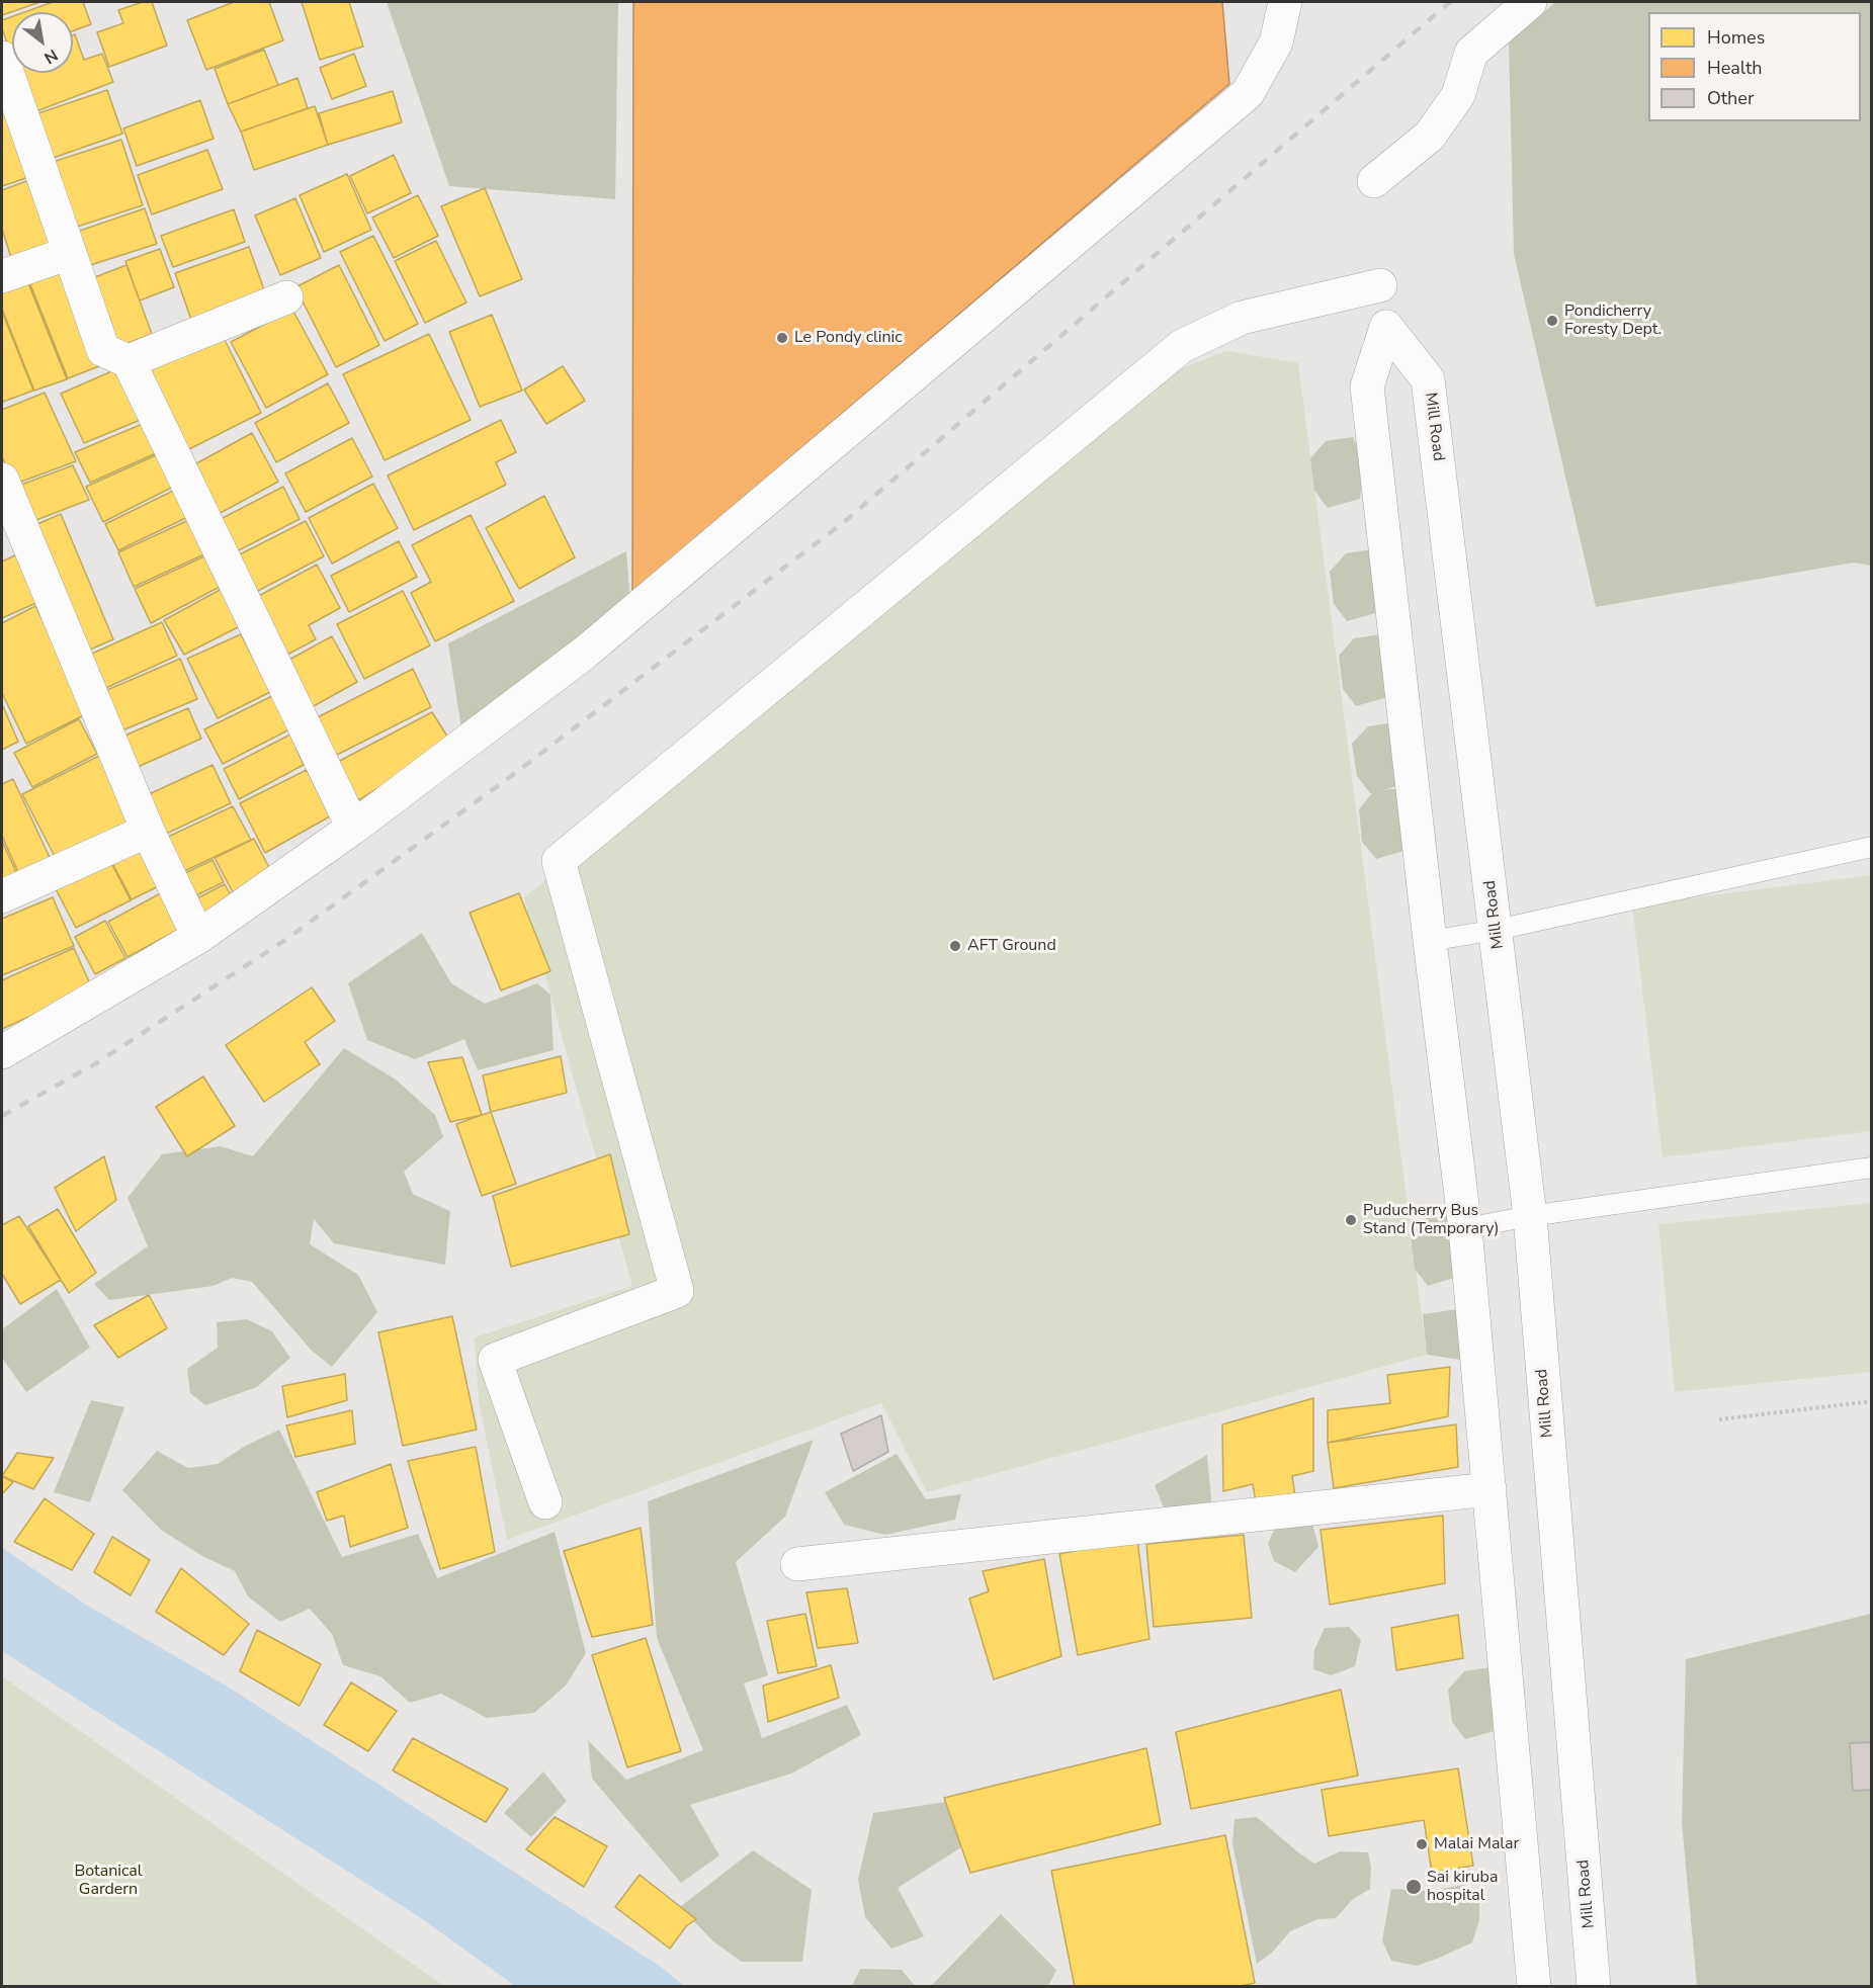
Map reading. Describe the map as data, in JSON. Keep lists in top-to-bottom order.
{
  "streets": {
    "street": ["Mill Road"]
  },
  "parks": ["Botanical Gardern"],
  "places": [
    "Pondicherry Foresty Dept.",
    "Le Pondy clinic",
    "AFT Ground",
    "Puducherry Bus Stand (Temporary)",
    "Malai Malar",
    "Sai kiruba hospital"
  ],
  "legend": ["Homes", "Health", "Other"],
  "north": "bottom right"
}
